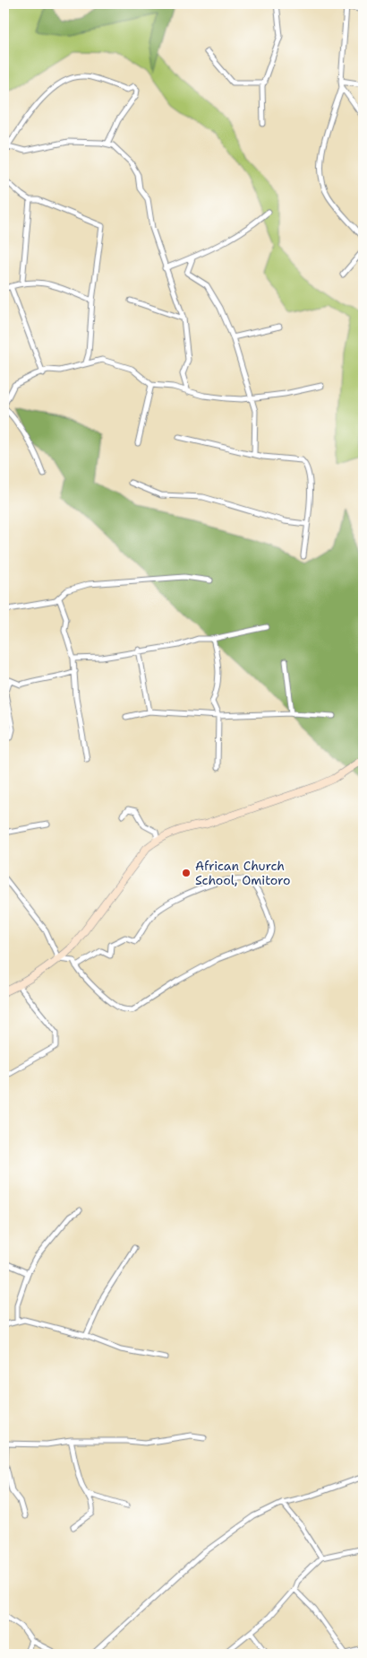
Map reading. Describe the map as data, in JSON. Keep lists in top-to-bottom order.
{
  "places": ["African Church School, Omitoro"]
}
